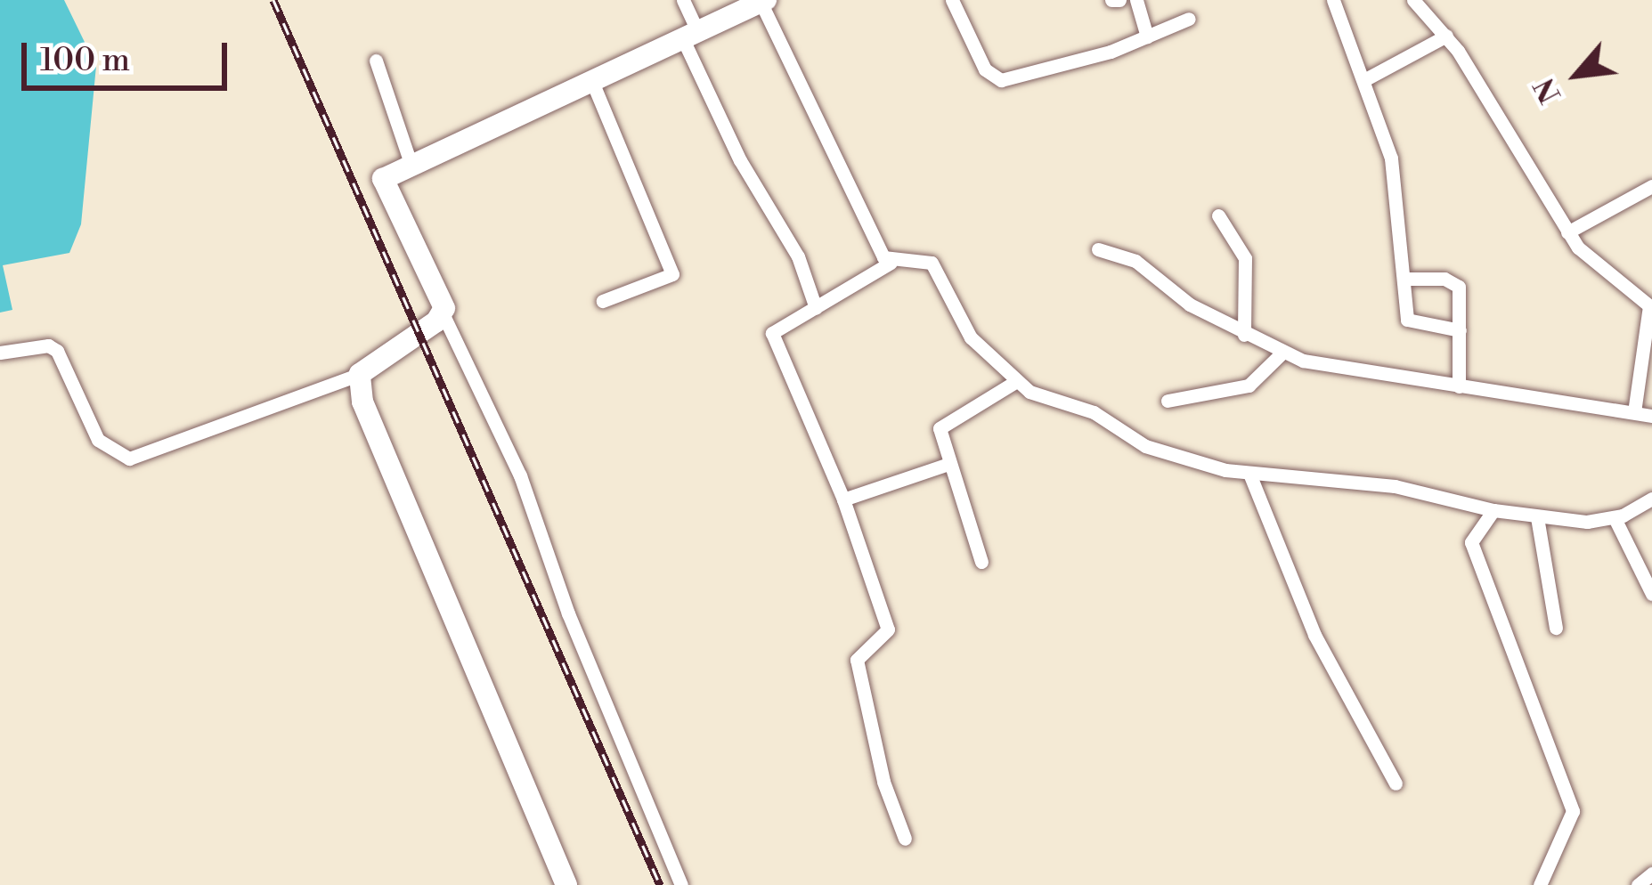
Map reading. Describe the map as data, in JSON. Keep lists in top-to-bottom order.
{
  "scale_bar": "100 m",
  "north": "bottom left"
}
